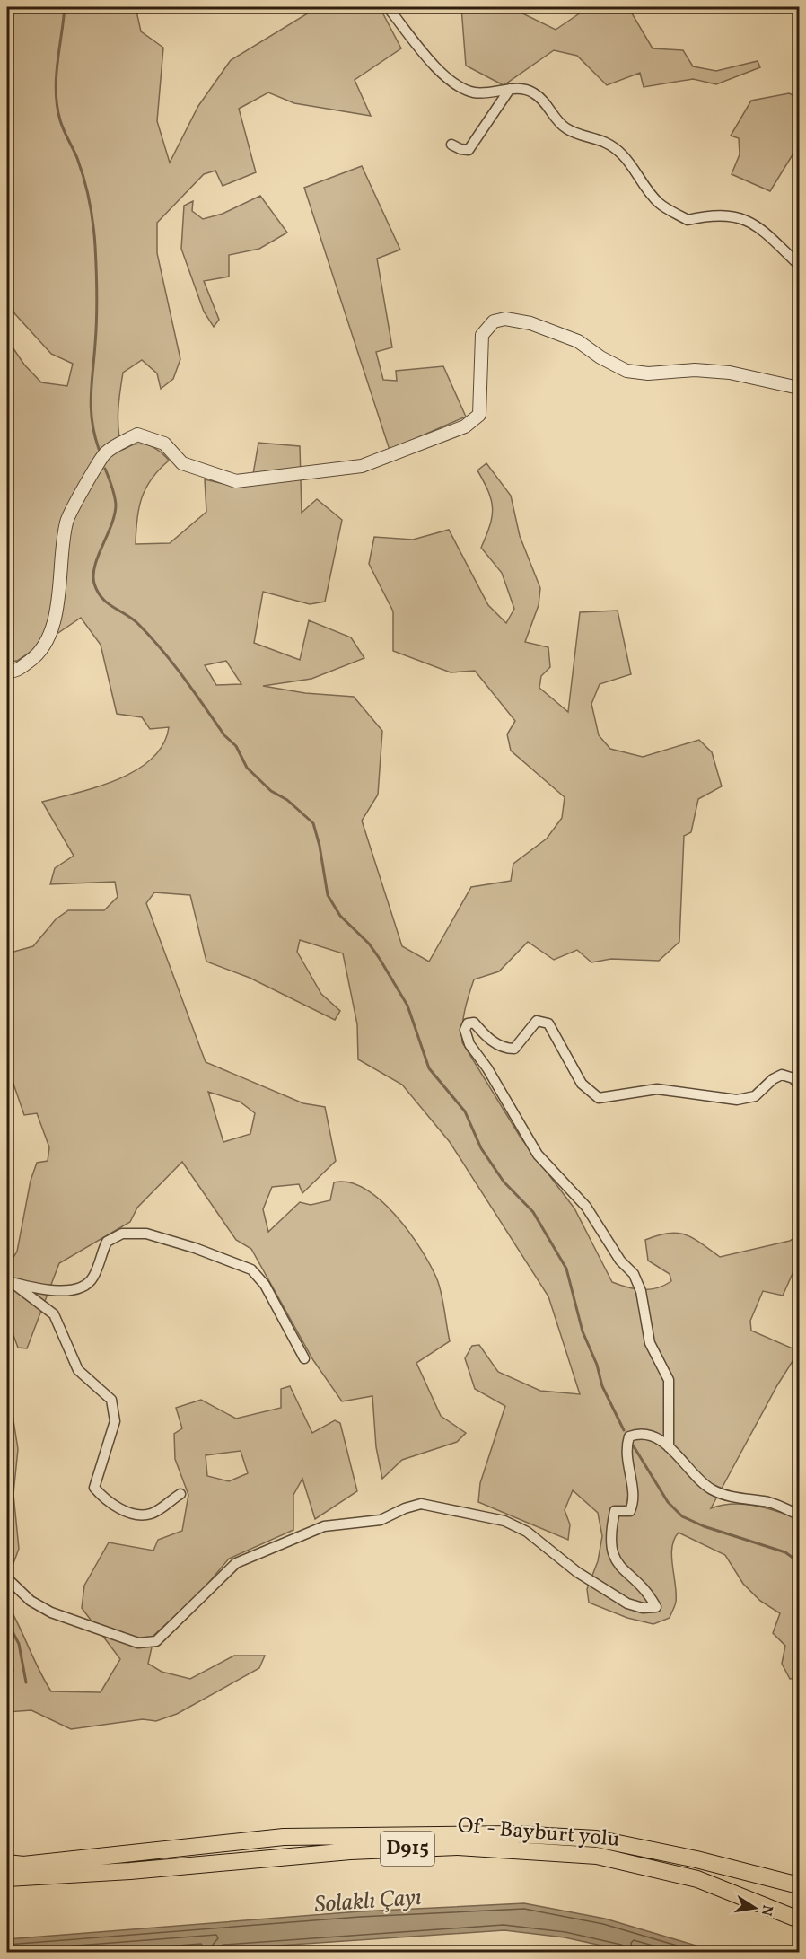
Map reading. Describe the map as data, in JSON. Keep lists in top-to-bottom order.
{
  "streets": {
    "highway": ["Of - Bayburt yolu", "D915"]
  },
  "water": ["Solaklı Çayı"],
  "north": "right"
}
